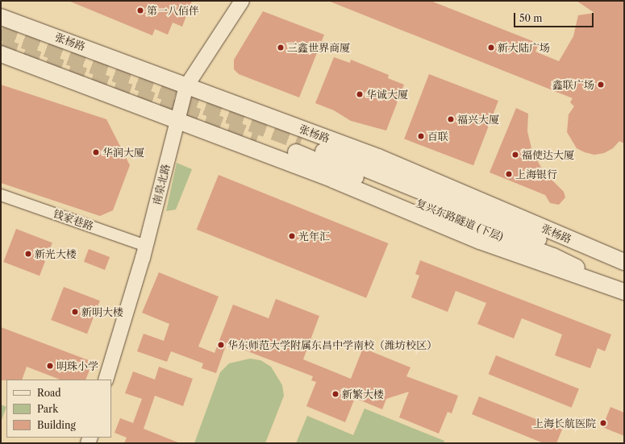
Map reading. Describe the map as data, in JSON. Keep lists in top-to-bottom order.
{
  "streets": {
    "main road": ["张杨路", "复兴东路隧道 (下层)"],
    "street": ["南泉北路", "钱家巷路"]
  },
  "crossings": [
    ["张杨路", "南泉北路"],
    ["张杨路", "复兴东路隧道 (下层)"],
    ["南泉北路", "钱家巷路"]
  ],
  "places": [
    "第一八佰伴",
    "三鑫世界商厦",
    "新大陆广场",
    "鑫联广场",
    "华诚大厦",
    "福兴大厦",
    "百联",
    "华润大厦",
    "福使达大厦",
    "上海银行",
    "光年汇",
    "新光大楼",
    "新明大楼",
    "华东师范大学附属东昌中学南校（潍坊校区）",
    "明珠小学",
    "新繁大楼",
    "上海长航医院"
  ],
  "legend": ["Road", "Park", "Building"],
  "scale_bar": "50 m"
}
